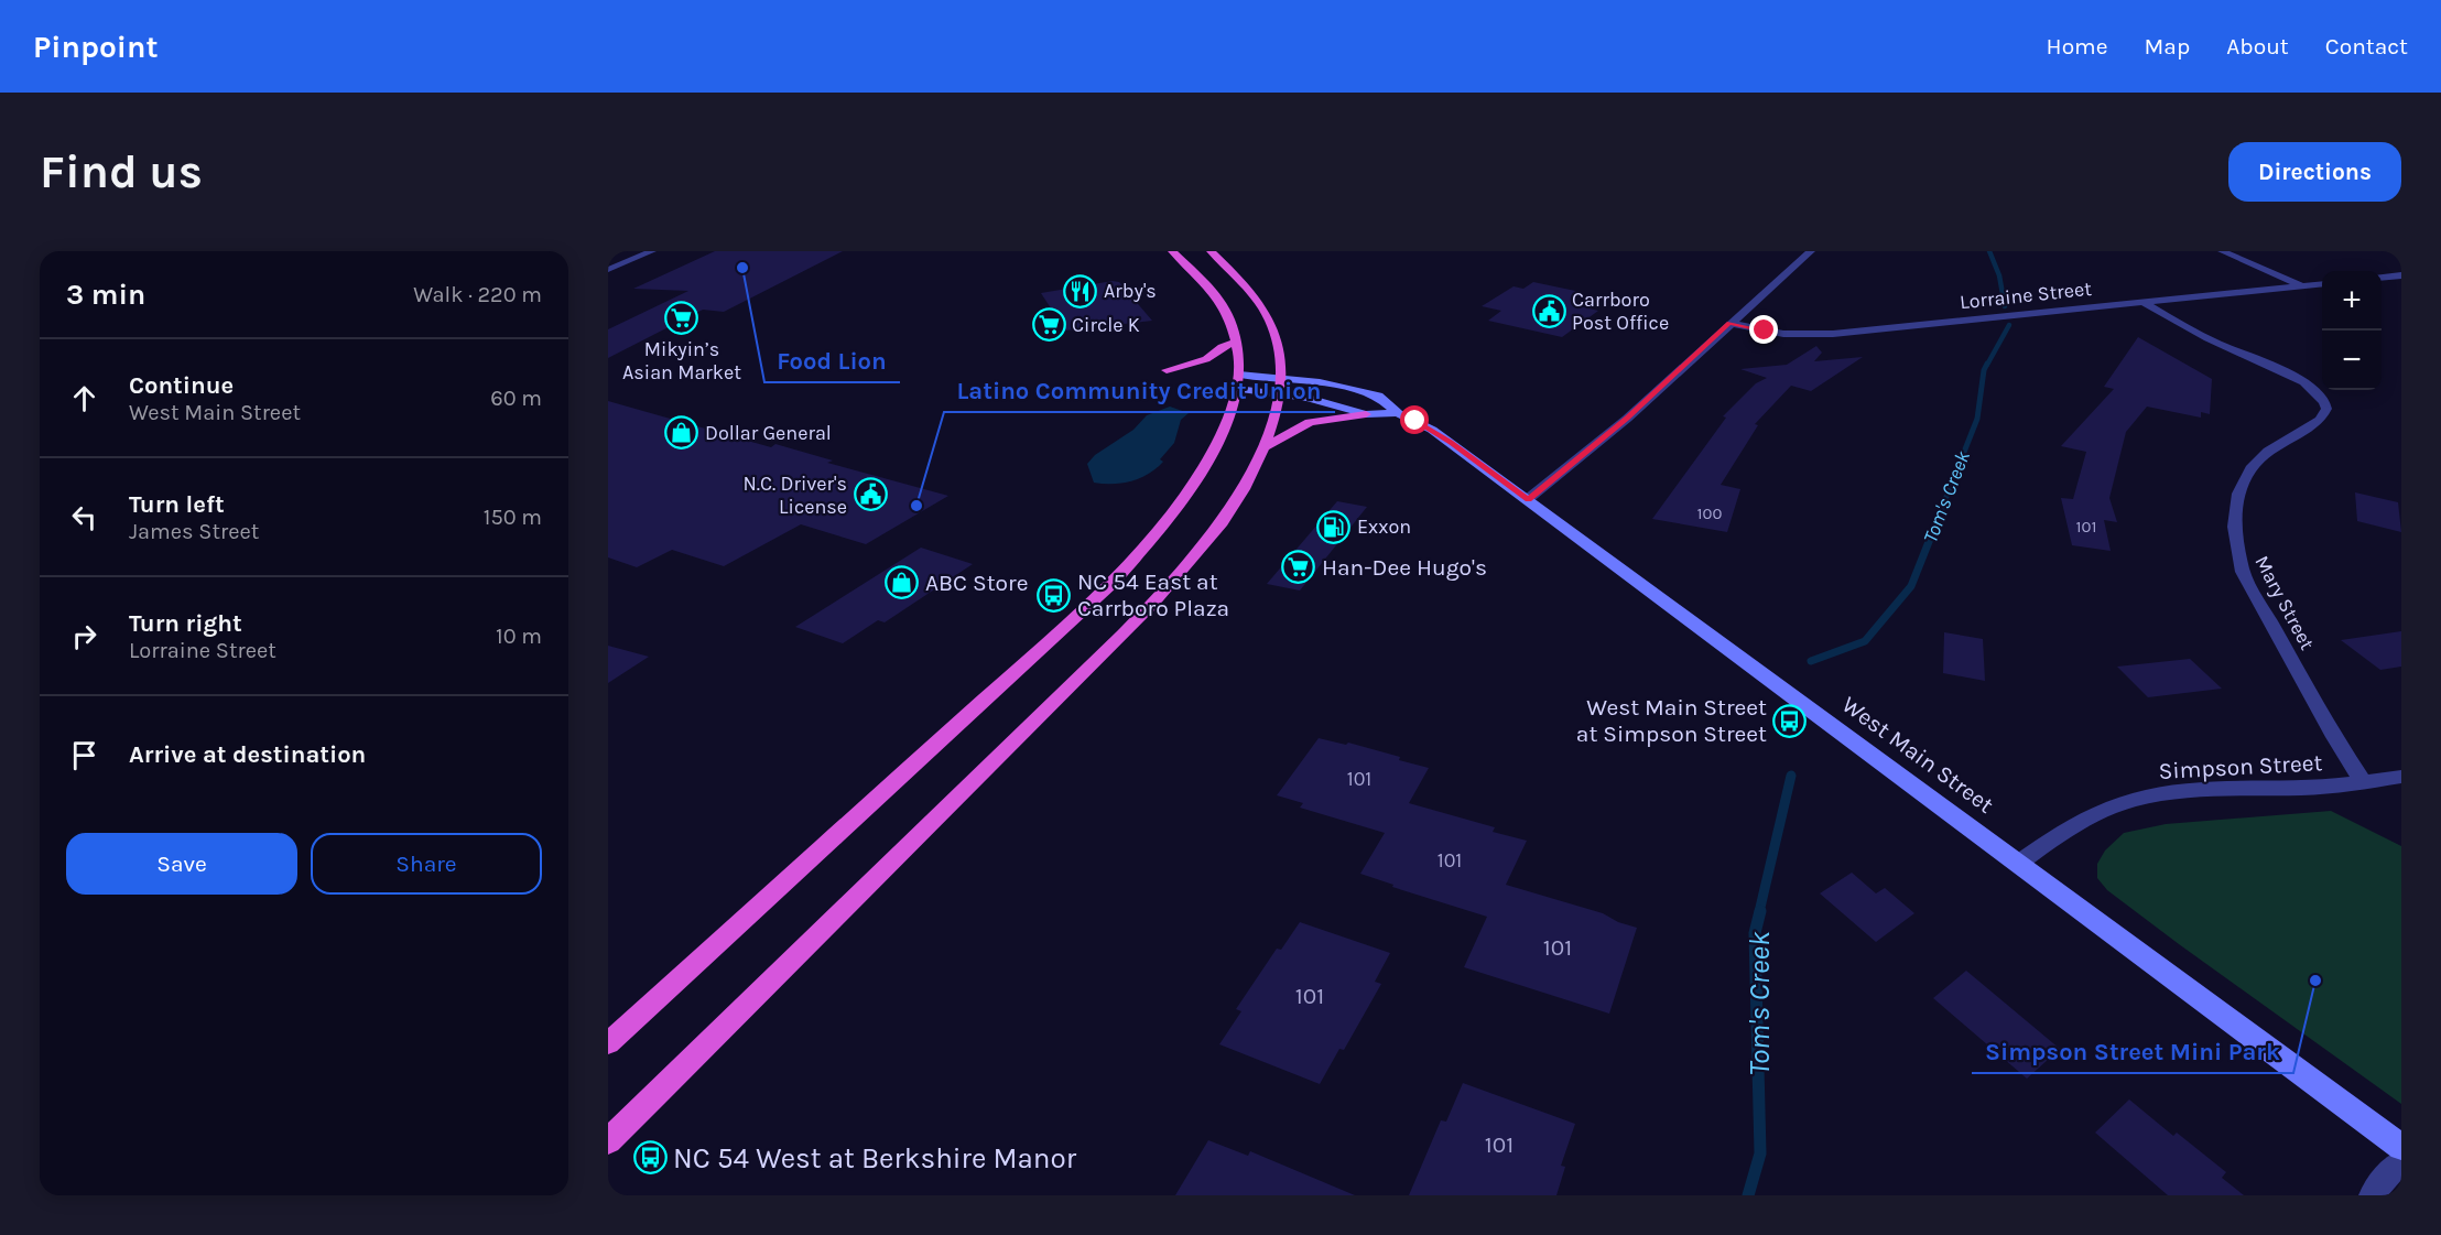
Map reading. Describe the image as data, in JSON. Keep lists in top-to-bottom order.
{
  "streets": {
    "main road": ["West Main Street"],
    "street": ["Lorraine Street", "Mary Street", "Simpson Street"]
  },
  "crossings": [
    ["Lorraine Street", "Mary Street"],
    ["Mary Street", "Simpson Street"],
    ["West Main Street", "Simpson Street"]
  ],
  "water": ["Tom's Creek"],
  "places": {
    "other": ["Food Lion", "Latino Community Credit Union", "Simpson Street Mini Park"],
    "restaurant": ["Arby's"],
    "public building": ["Carrboro Post Office", "N.C. Driver's License"],
    "supermarket": ["Mikyin’s Asian Market", "Circle K", "Han-Dee Hugo's"],
    "shop": ["Dollar General", "ABC Store"],
    "fuel station": ["Exxon"],
    "bus stop": ["NC 54 East at Carrboro Plaza", "West Main Street at Simpson Street", "NC 54 West at Berkshire Manor"]
  },
  "house_numbers": [
    "100",
    "101",
    "101",
    "101",
    "101",
    "101",
    "101"
  ],
  "page": {
    "header": "Pinpoint",
    "nav": [
      "Home",
      "Map",
      "About",
      "Contact"
    ],
    "buttons": [
      "Directions",
      ["Save", "Share"]
    ],
    "title": "Find us",
    "heading": ["3 min", "Walk · 220 m"],
    "map_buttons": ["+", "−"],
    "list": [
      ["Continue", "West Main Street", "60 m"],
      ["Turn left", "James Street", "150 m"],
      ["Turn right", "Lorraine Street", "10 m"],
      "Arrive at destination"
    ]
  }
}
